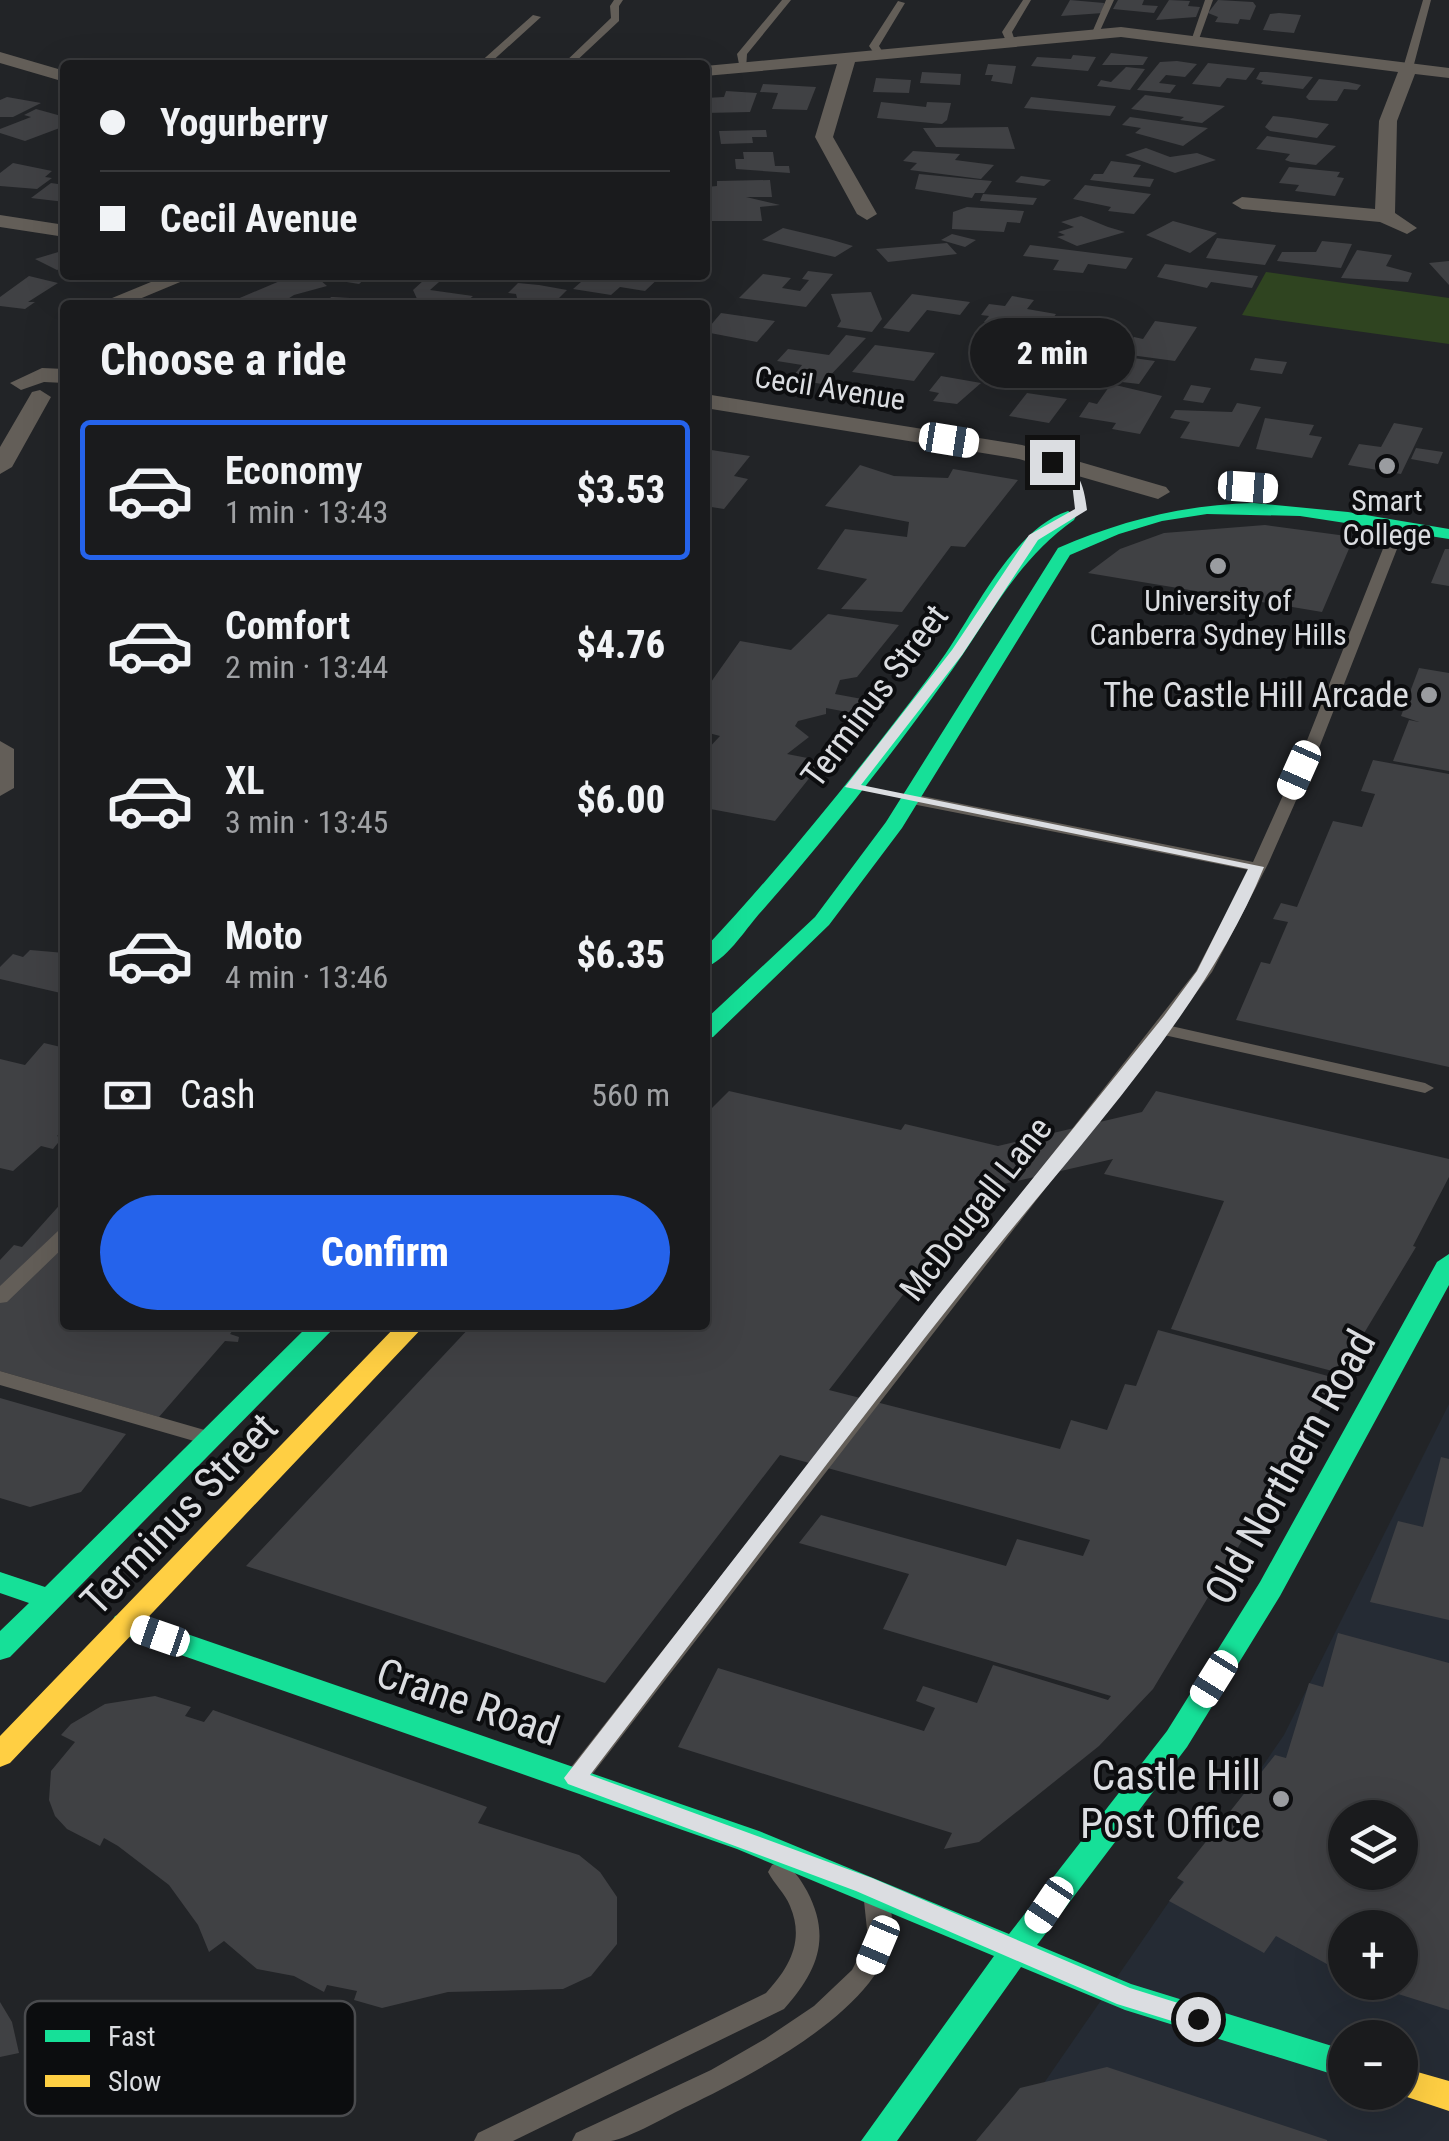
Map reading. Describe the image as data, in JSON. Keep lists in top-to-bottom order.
{
  "streets": {
    "main road": [
      "Cecil Avenue",
      "Terminus Street",
      "Old Northern Road",
      "Crane Road"
    ],
    "lane": ["McDougall Lane"]
  },
  "crossings": [
    ["Cecil Avenue", "Terminus Street"],
    ["Terminus Street", "Crane Road"],
    ["McDougall Lane", "Crane Road"],
    ["Old Northern Road", "Crane Road"]
  ],
  "places": [
    "Smart College",
    "University of Canberra Sydney Hills",
    "The Castle Hill Arcade",
    "Castle Hill Post Office"
  ],
  "legend": ["Fast", "Slow"],
  "page": {
    "banner": ["Yogurberry", "Cecil Avenue"],
    "heading": "Choose a ride",
    "bubble": "2 min",
    "list": [
      {
        "name": "Economy",
        "note": "1 min · 13:43",
        "value": "$3.53"
      },
      {
        "name": "Comfort",
        "note": "2 min · 13:44",
        "value": "$4.76"
      },
      {
        "name": "XL",
        "note": "3 min · 13:45",
        "value": "$6.00"
      },
      {
        "name": "Moto",
        "note": "4 min · 13:46",
        "value": "$6.35"
      }
    ],
    "pay": ["Cash", "560 m"],
    "buttons": "Confirm",
    "map_buttons": ["+", "−"]
  }
}
